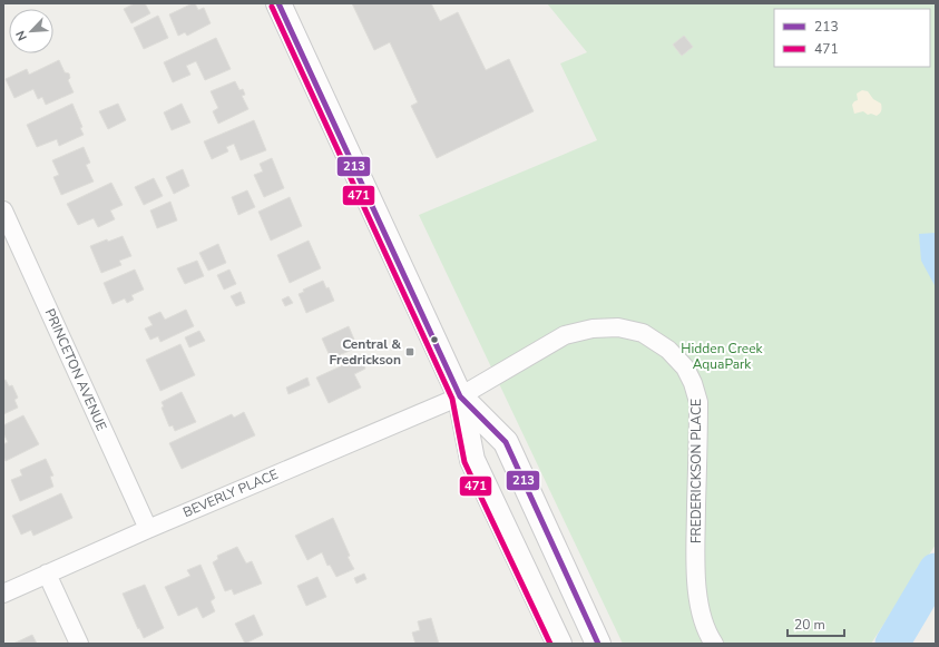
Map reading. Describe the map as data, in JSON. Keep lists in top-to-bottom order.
{
  "streets": {
    "street": ["PRINCETON AVENUE", "FREDERICKSON PLACE", "BEVERLY PLACE"]
  },
  "crossings": [
    ["PRINCETON AVENUE", "BEVERLY PLACE"],
    ["FREDERICKSON PLACE", "BEVERLY PLACE"]
  ],
  "parks": ["Hidden Creek AquaPark"],
  "places": {
    "transit": ["Central & Fredrickson"]
  },
  "lines": ["transit line 213", "transit line 471"],
  "legend": ["213", "471"],
  "scale_bar": "20 m",
  "north": "bottom left"
}
